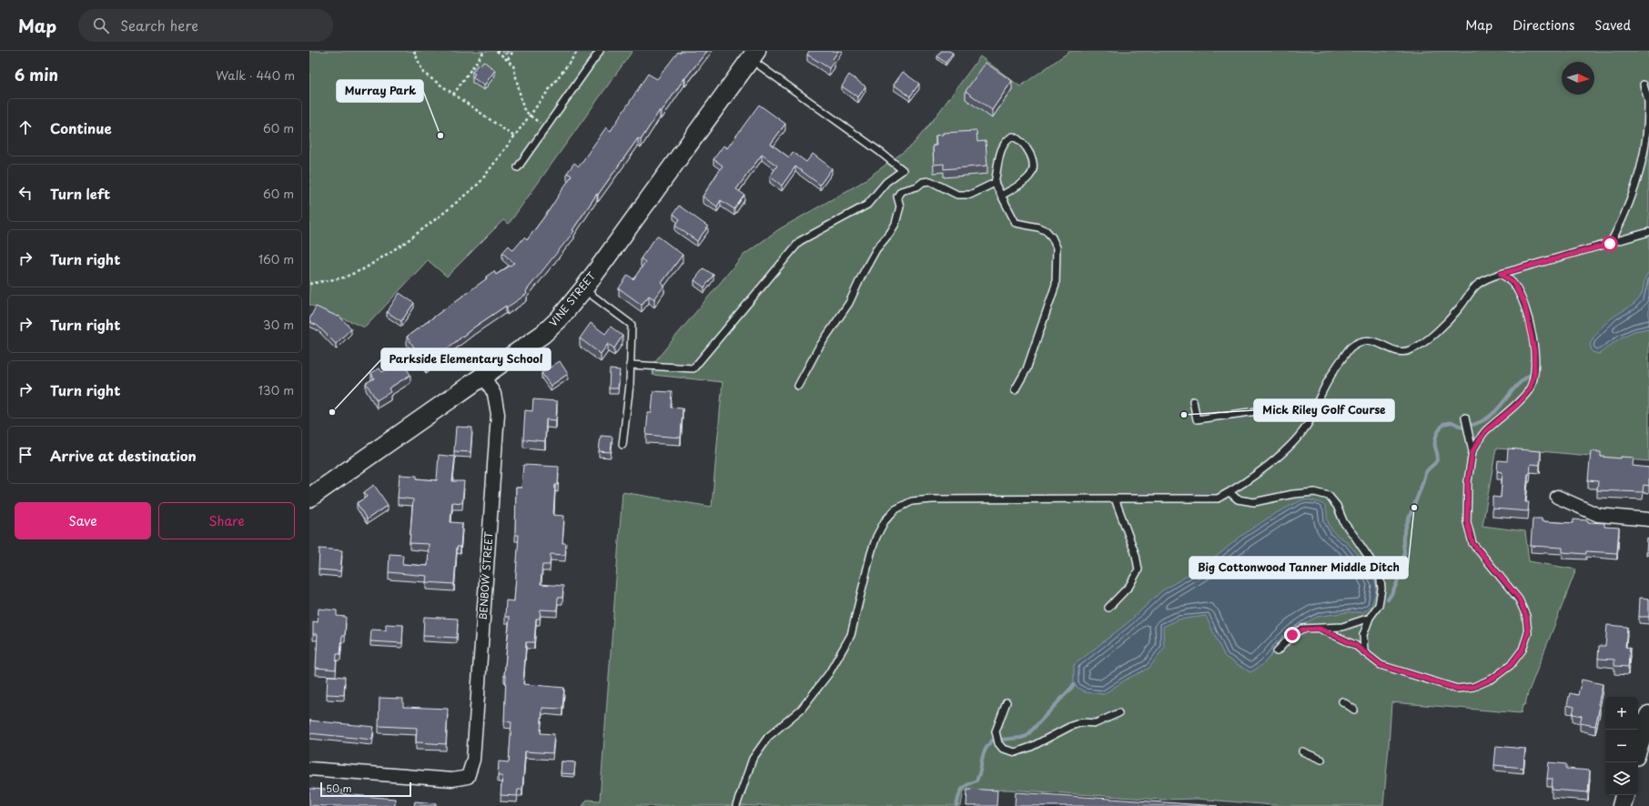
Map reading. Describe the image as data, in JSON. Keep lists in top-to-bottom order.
{
  "streets": {
    "street": ["VINE STREET", "BENBOW STREET"]
  },
  "crossings": [
    ["VINE STREET", "BENBOW STREET"]
  ],
  "places": [
    "Murray Park",
    "Parkside Elementary School",
    "Mick Riley Golf Course",
    "Big Cottonwood Tanner Middle Ditch"
  ],
  "scale_bar": "50 m",
  "north": "right",
  "page": {
    "header": "Map",
    "search": "Search here",
    "nav": ["Map", "Directions", "Saved"],
    "heading": ["6 min", "Walk · 440 m"],
    "list": [
      ["Continue", "60 m"],
      ["Turn left", "60 m"],
      ["Turn right", "160 m"],
      ["Turn right", "30 m"],
      ["Turn right", "130 m"],
      "Arrive at destination"
    ],
    "buttons": ["Save", "Share"],
    "map_buttons": ["+", "−"],
    "scale": "50 m"
  }
}
